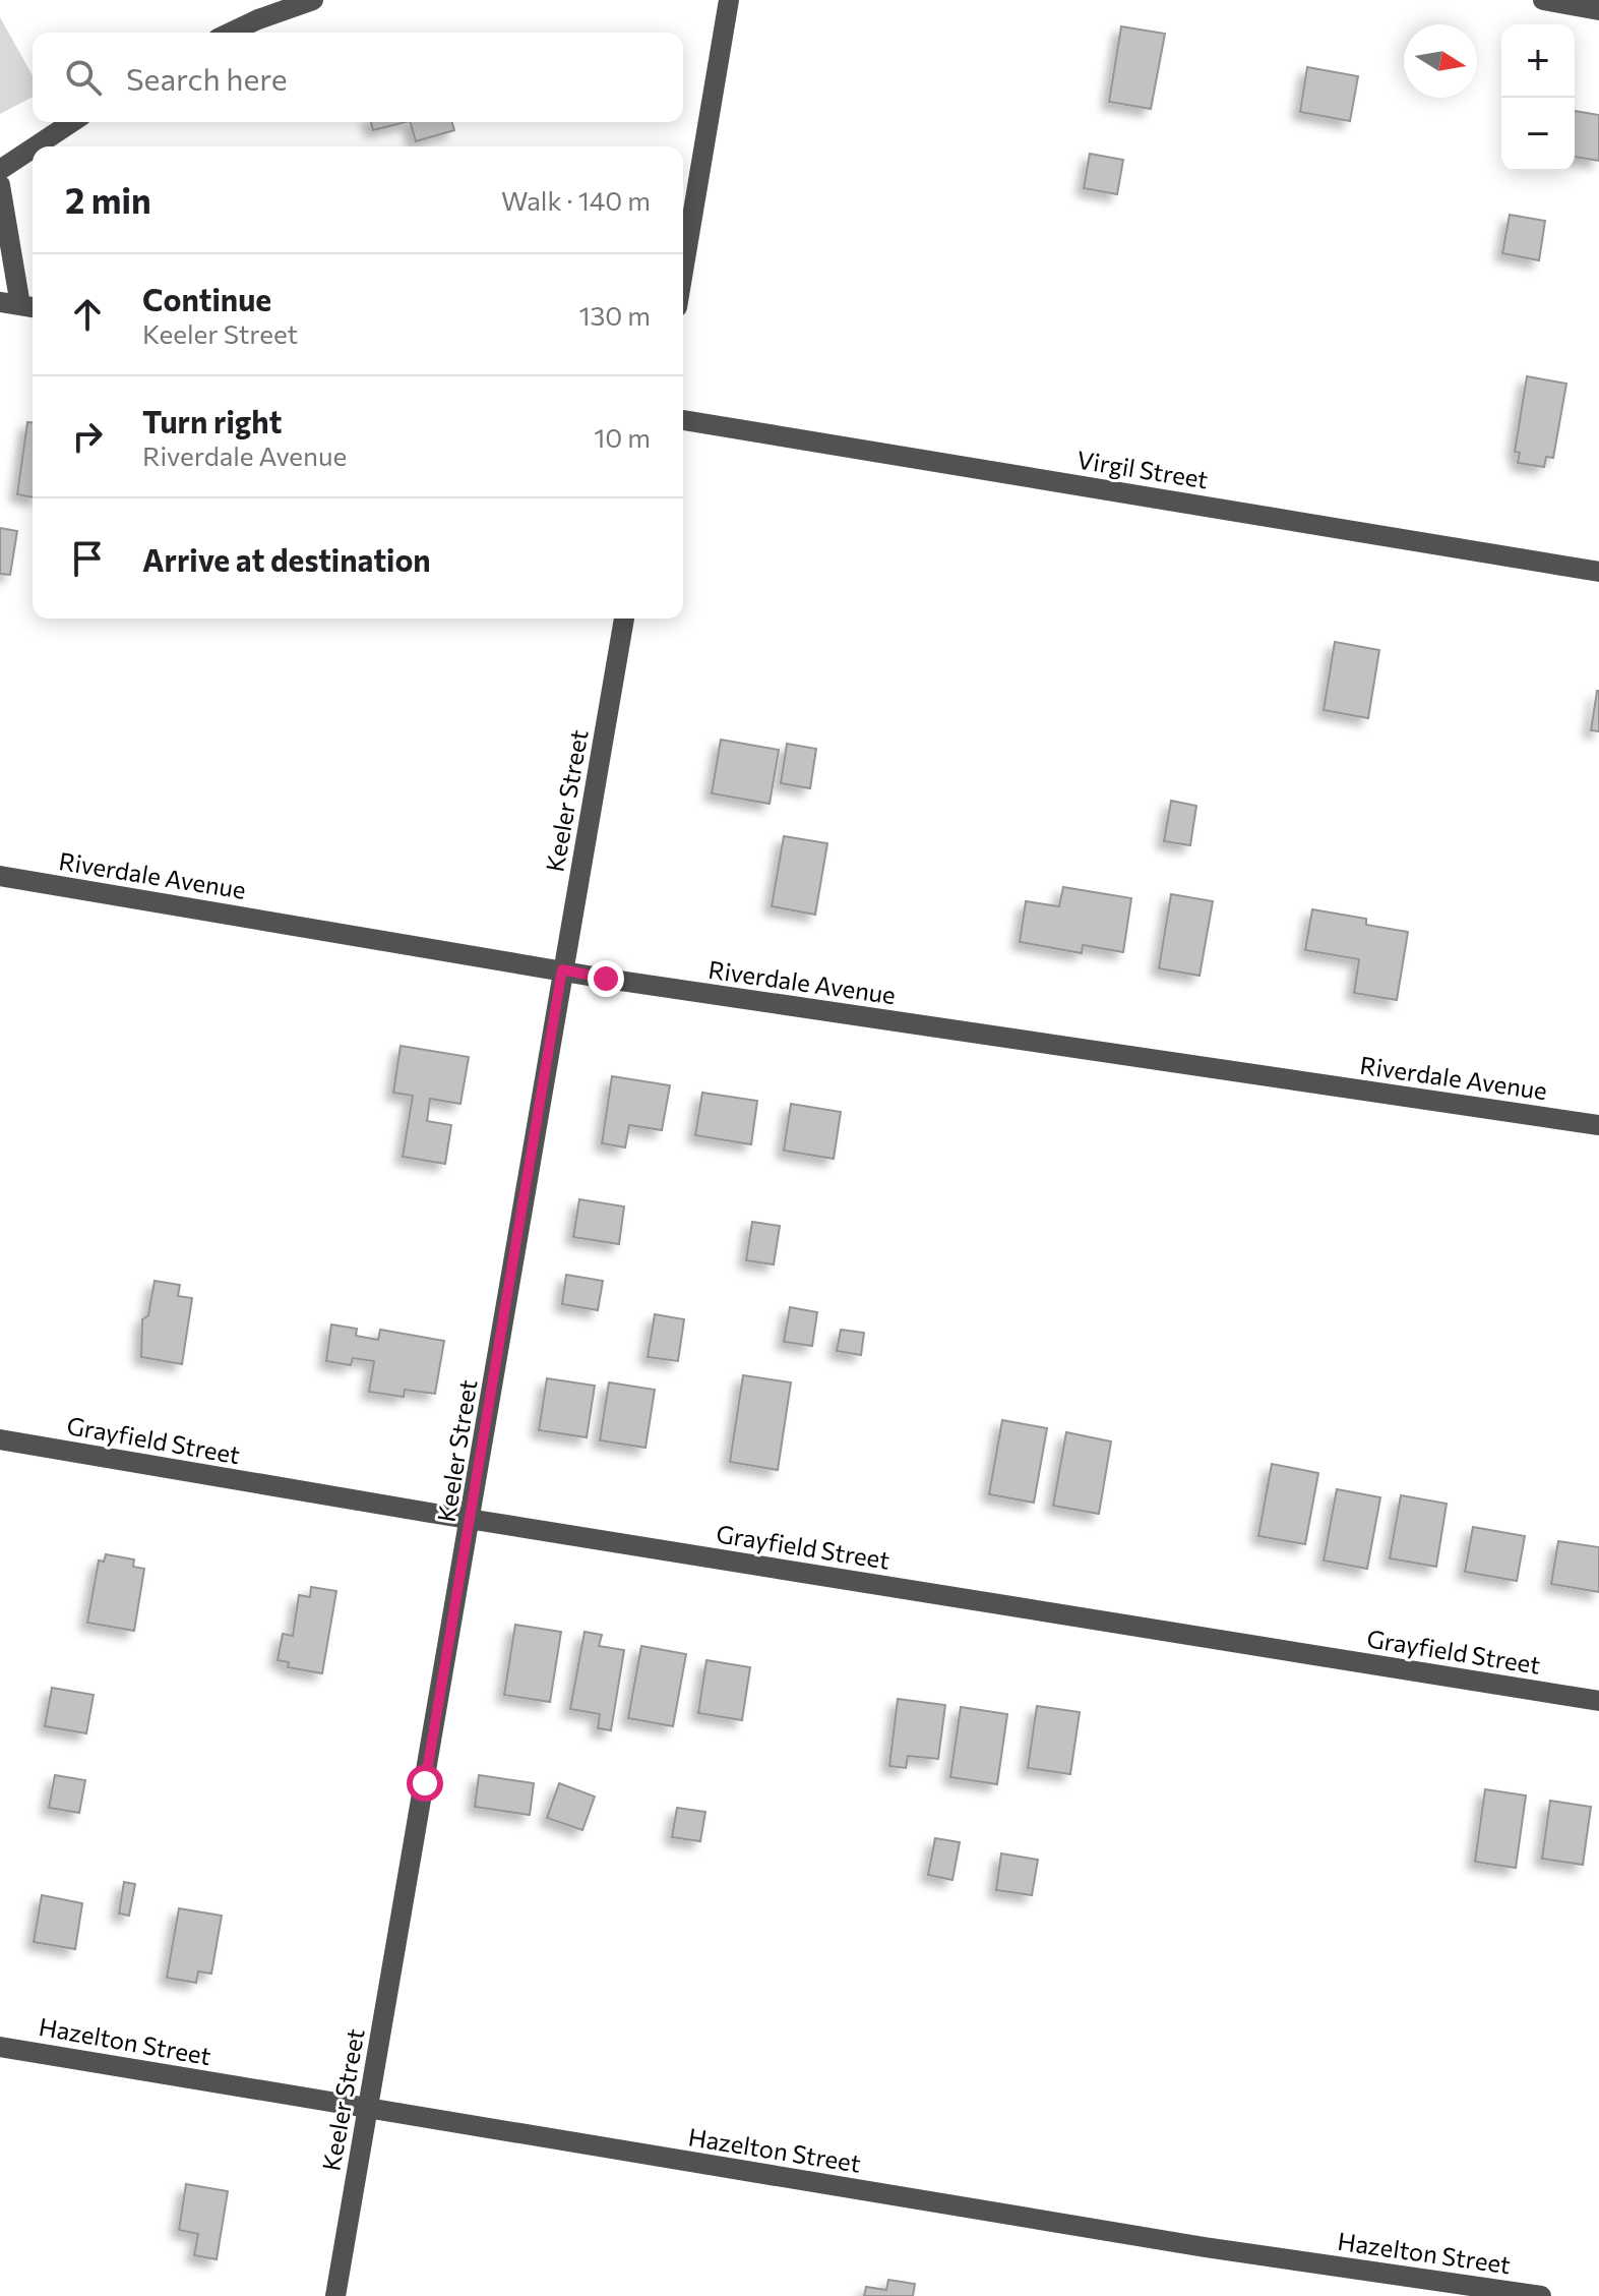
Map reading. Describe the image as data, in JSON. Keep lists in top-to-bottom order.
{
  "streets": {
    "street": [
      "Virgil Street",
      "Keeler Street",
      "Riverdale Avenue",
      "Grayfield Street",
      "Hazelton Street"
    ]
  },
  "crossings": [
    ["Keeler Street", "Riverdale Avenue"],
    ["Keeler Street", "Grayfield Street"],
    ["Keeler Street", "Hazelton Street"]
  ],
  "north": "right",
  "page": {
    "map_buttons": ["+", "−"],
    "search": "Search here",
    "heading": ["2 min", "Walk · 140 m"],
    "list": [
      ["Continue", "Keeler Street", "130 m"],
      ["Turn right", "Riverdale Avenue", "10 m"],
      "Arrive at destination"
    ]
  }
}
